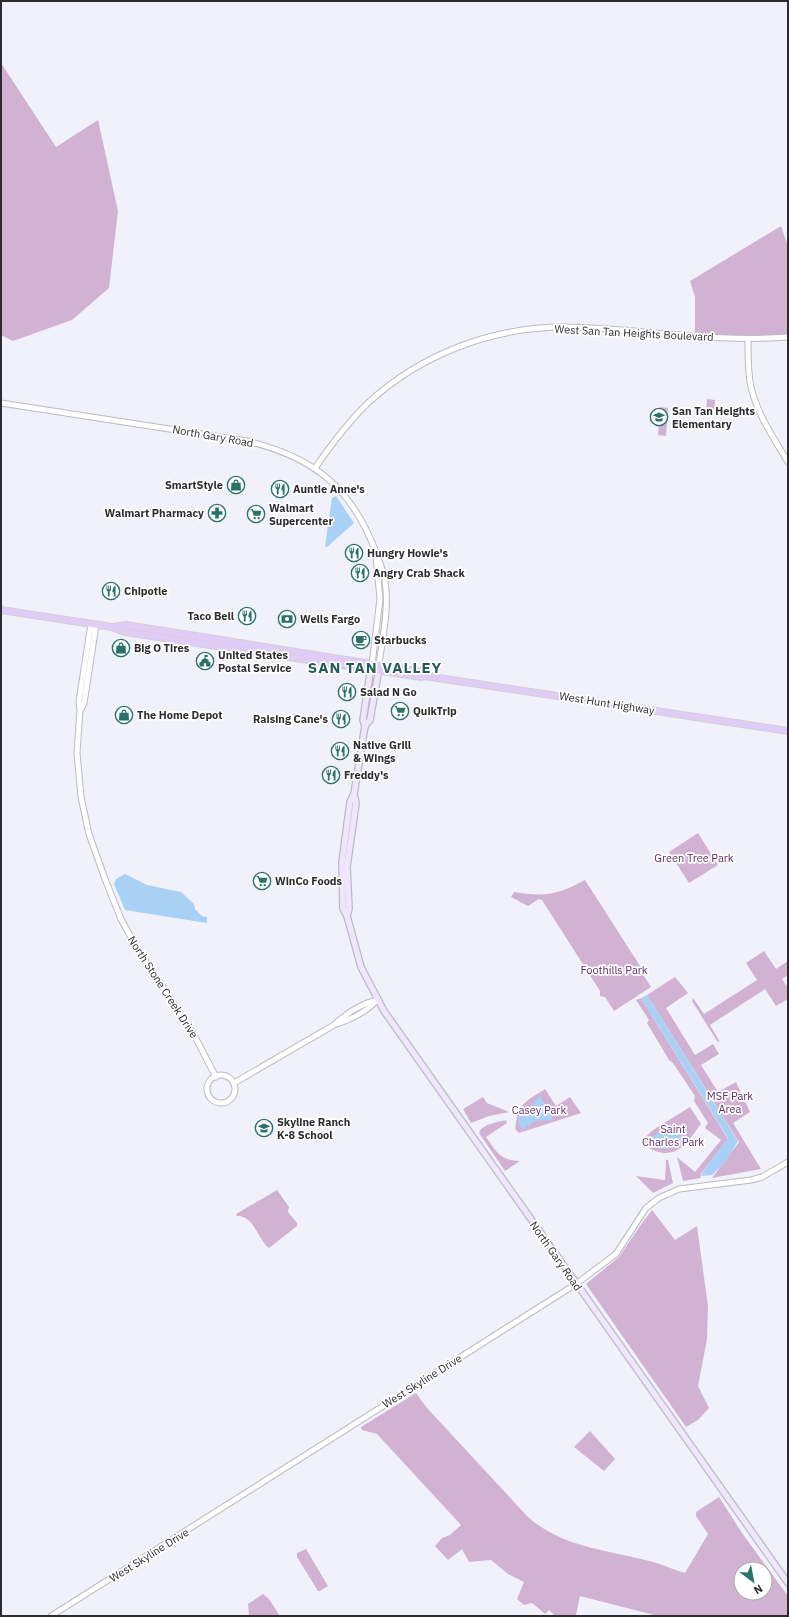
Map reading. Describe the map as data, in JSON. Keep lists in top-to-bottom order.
{
  "streets": {
    "main road": ["North Gary Road", "West Hunt Highway"],
    "street": ["West San Tan Heights Boulevard", "North Stone Creek Drive", "West Skyline Drive"]
  },
  "crossings": [
    ["West San Tan Heights Boulevard", "North Gary Road"],
    ["North Gary Road", "West Hunt Highway"],
    ["North Gary Road", "West Skyline Drive"],
    ["West Hunt Highway", "North Stone Creek Drive"]
  ],
  "districts": ["SAN TAN VALLEY"],
  "parks": [
    "Green Tree Park",
    "Foothills Park",
    "MSF Park Area",
    "Casey Park",
    "Saint Charles Park"
  ],
  "places": {
    "school or university": ["San Tan Heights Elementary", "Skyline Ranch K-8 School"],
    "shop": ["SmartStyle", "Big O Tires", "The Home Depot"],
    "restaurant": [
      "Auntie Anne's",
      "Hungry Howie's",
      "Angry Crab Shack",
      "Chipotle",
      "Taco Bell",
      "Salad N Go",
      "Raising Cane's",
      "Native Grill & Wings",
      "Freddy's"
    ],
    "pharmacy": ["Walmart Pharmacy"],
    "supermarket": ["Walmart Supercenter", "QuikTrip", "WinCo Foods"],
    "bank": ["Wells Fargo"],
    "cafe": ["Starbucks"],
    "public building": ["United States Postal Service"]
  },
  "north": "bottom right"
}
